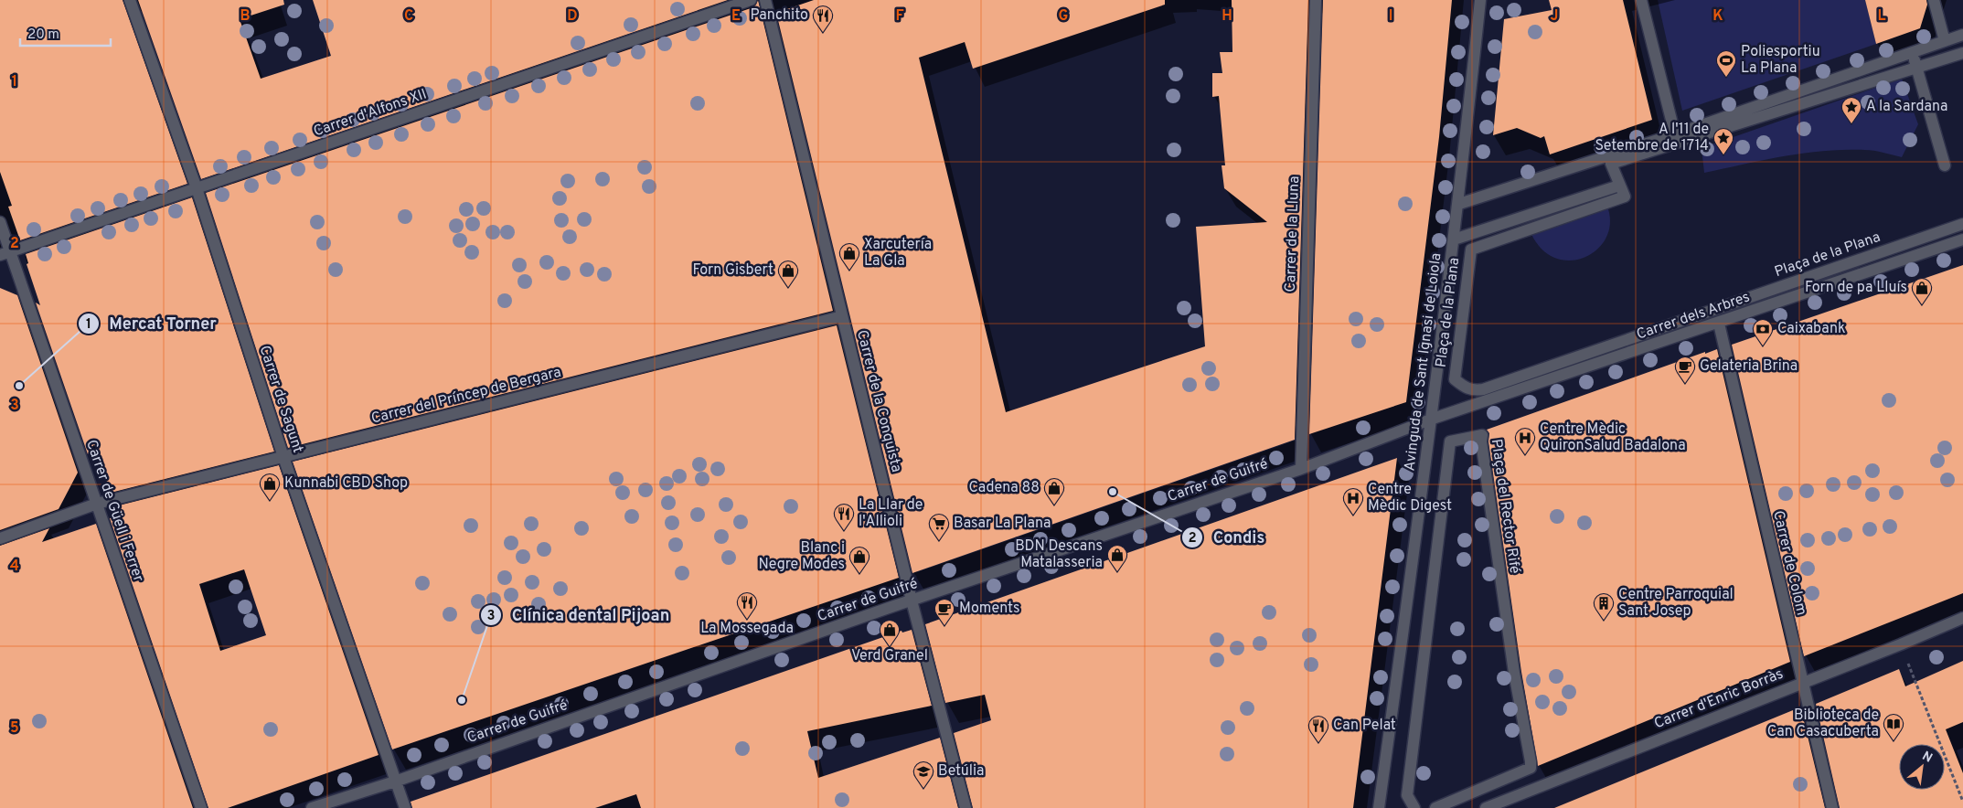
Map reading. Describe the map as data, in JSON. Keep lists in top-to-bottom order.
{
  "streets": {
    "street": [
      "Carrer d'Alfons XII",
      "Carrer de la Lluna",
      "Plaça de la Plana",
      "Carrer dels Arbres",
      "Avinguda de Sant Ignasi de Loiola",
      "Carrer del Príncep de Bergara",
      "Carrer de Sagunt",
      "Carrer de la Conquista",
      "Carrer de Guifré",
      "Plaça del Rector Rifé",
      "Carrer de Güell i Ferrer",
      "Carrer de Colom",
      "Carrer d'Enric Borràs"
    ]
  },
  "crossings": [
    ["Carrer d'Alfons XII", "Carrer de Sagunt"],
    ["Carrer d'Alfons XII", "Carrer de Güell i Ferrer"],
    ["Carrer de la Lluna", "Carrer de Guifré"],
    ["Carrer dels Arbres", "Avinguda de Sant Ignasi de Loiola"],
    ["Carrer dels Arbres", "Carrer de Guifré"],
    ["Carrer dels Arbres", "Carrer de Colom"],
    ["Avinguda de Sant Ignasi de Loiola", "Carrer de Guifré"],
    ["Carrer del Príncep de Bergara", "Carrer de Sagunt"],
    ["Carrer del Príncep de Bergara", "Carrer de la Conquista"],
    ["Carrer del Príncep de Bergara", "Carrer de Güell i Ferrer"],
    ["Carrer de Sagunt", "Carrer de Guifré"],
    ["Carrer de la Conquista", "Carrer de Guifré"],
    ["Carrer de Colom", "Carrer d'Enric Borràs"]
  ],
  "places": {
    "restaurant": [
      "Panchito",
      "La Llar de l'Allioli",
      "La Mossegada",
      "Can Pelat"
    ],
    "sports": ["Poliesportiu La Plana"],
    "place": ["A la Sardana", "A l'11 de Setembre de 1714"],
    "shop": [
      "Xarcutería La Gla",
      "Forn Gisbert",
      "Forn de pa Lluís",
      "Kunnabi CBD Shop",
      "Cadena 88",
      "BDN Descans Matalasseria",
      "Blanc i Negre Modes",
      "Verd Granel"
    ],
    "bank": ["Caixabank"],
    "cafe": ["Gelateria Brina", "Moments"],
    "other": ["Mercat Torner", "Condis", "Clínica dental Pijoan"],
    "hospital": ["Centre Mèdic QuironSalud Badalona", "Centre Mèdic Digest"],
    "supermarket": ["Basar La Plana"],
    "building": ["Centre Parroquial Sant Josep"],
    "library": ["Biblioteca de Can Casacuberta"],
    "school or university": ["Betúlia"]
  },
  "scale_bar": "20 m",
  "north": "top right",
  "grid": {
    "columns": [
      "B",
      "C",
      "D",
      "E",
      "F",
      "G",
      "H",
      "I",
      "J",
      "K",
      "L"
    ],
    "rows": [
      "1",
      "2",
      "3",
      "4",
      "5"
    ]
  }
}
